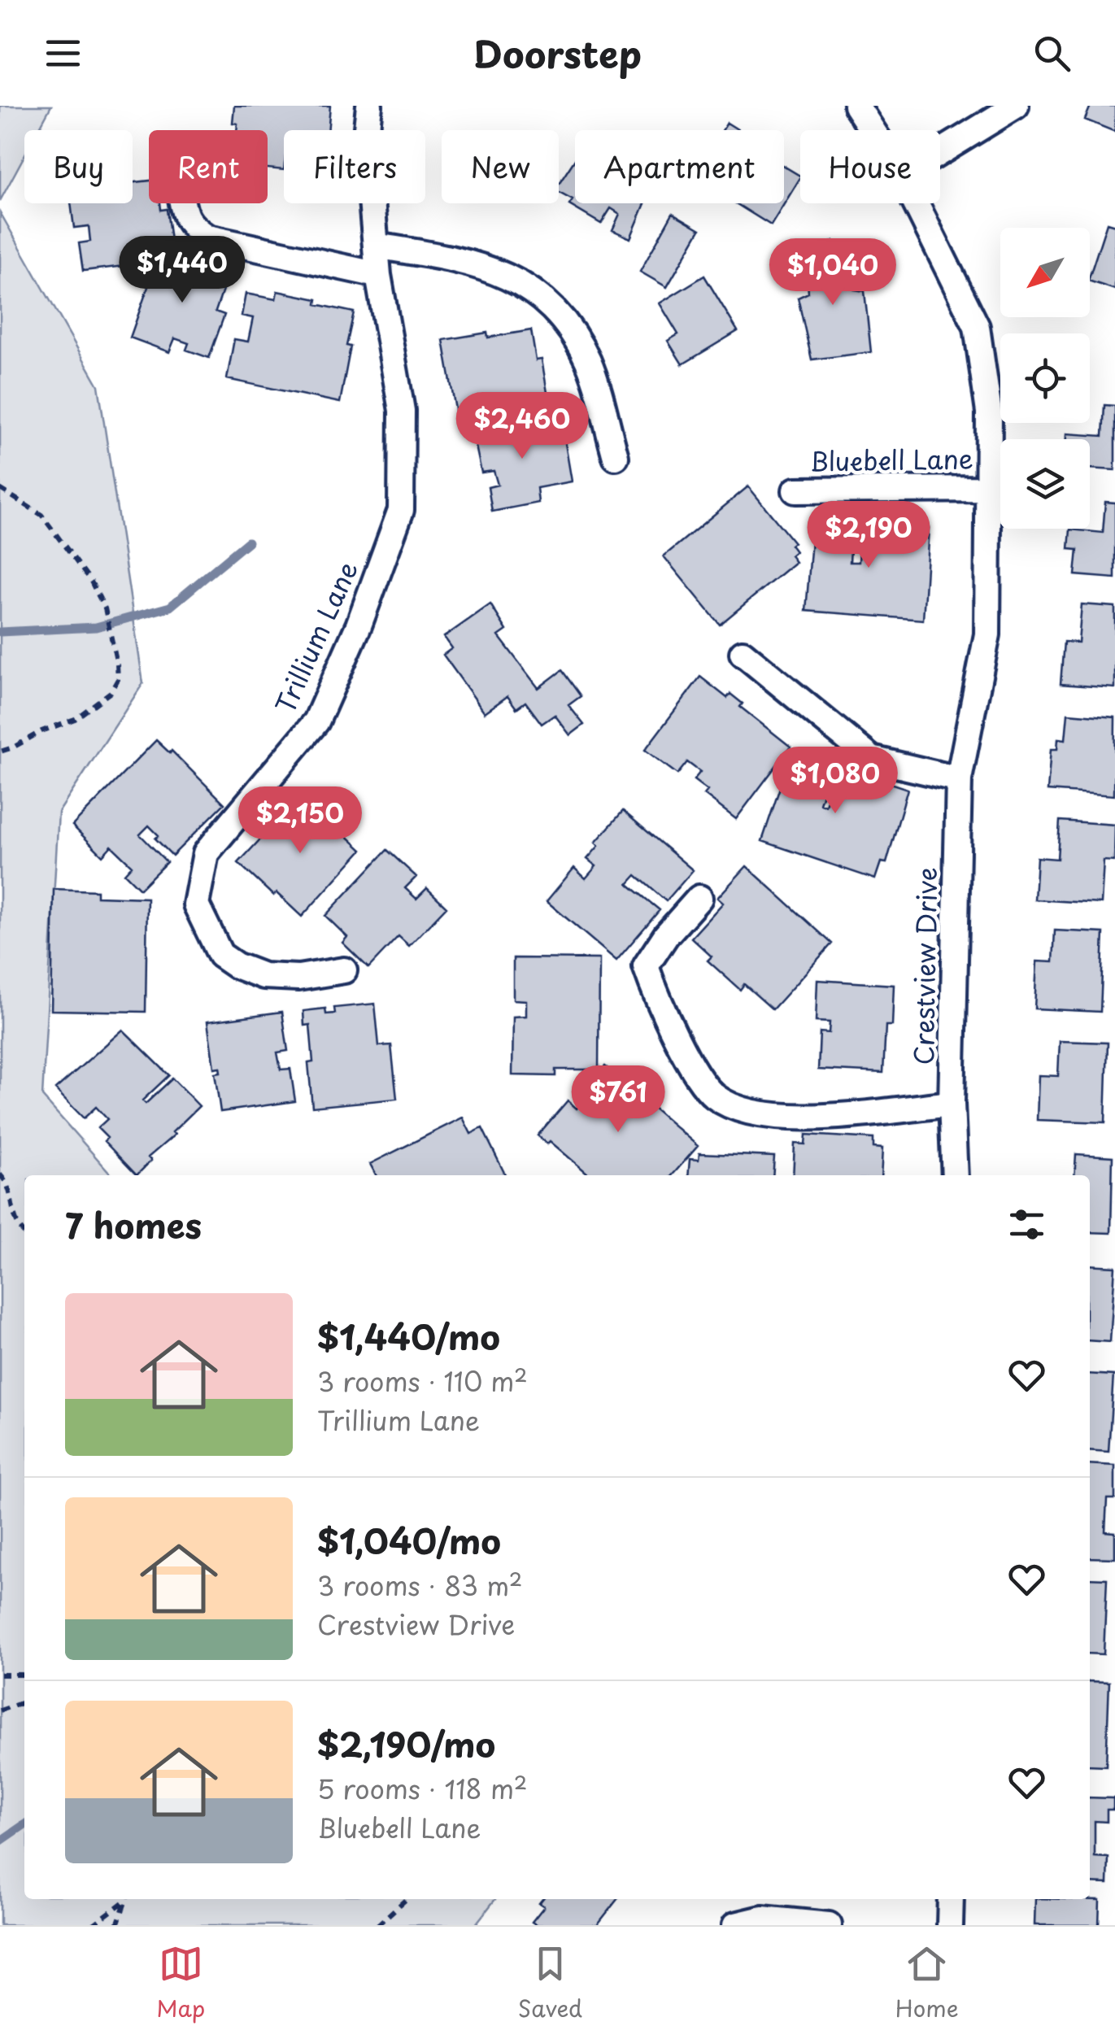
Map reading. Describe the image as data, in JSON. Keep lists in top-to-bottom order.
{
  "streets": {
    "street": ["Bluebell Lane", "Trillium Lane", "Crestview Drive"]
  },
  "crossings": [
    ["Bluebell Lane", "Crestview Drive"]
  ],
  "north": "bottom left",
  "page": {
    "header": "Doorstep",
    "chip": [
      "Buy",
      "Rent",
      "Filters",
      "New",
      "Apartment",
      "House"
    ],
    "price": [
      "$1,440",
      "$1,040",
      "$2,460",
      "$2,190",
      "$1,080",
      "$2,150",
      "$761"
    ],
    "heading": "7 homes",
    "list": [
      {
        "name": "$1,440/mo",
        "note": "3 rooms · 110 m² · Trillium Lane"
      },
      {
        "name": "$1,040/mo",
        "note": "3 rooms · 83 m² · Crestview Drive"
      },
      {
        "name": "$2,190/mo",
        "note": "5 rooms · 118 m² · Bluebell Lane"
      }
    ],
    "tabs": ["Map", "Saved", "Home"]
  }
}
